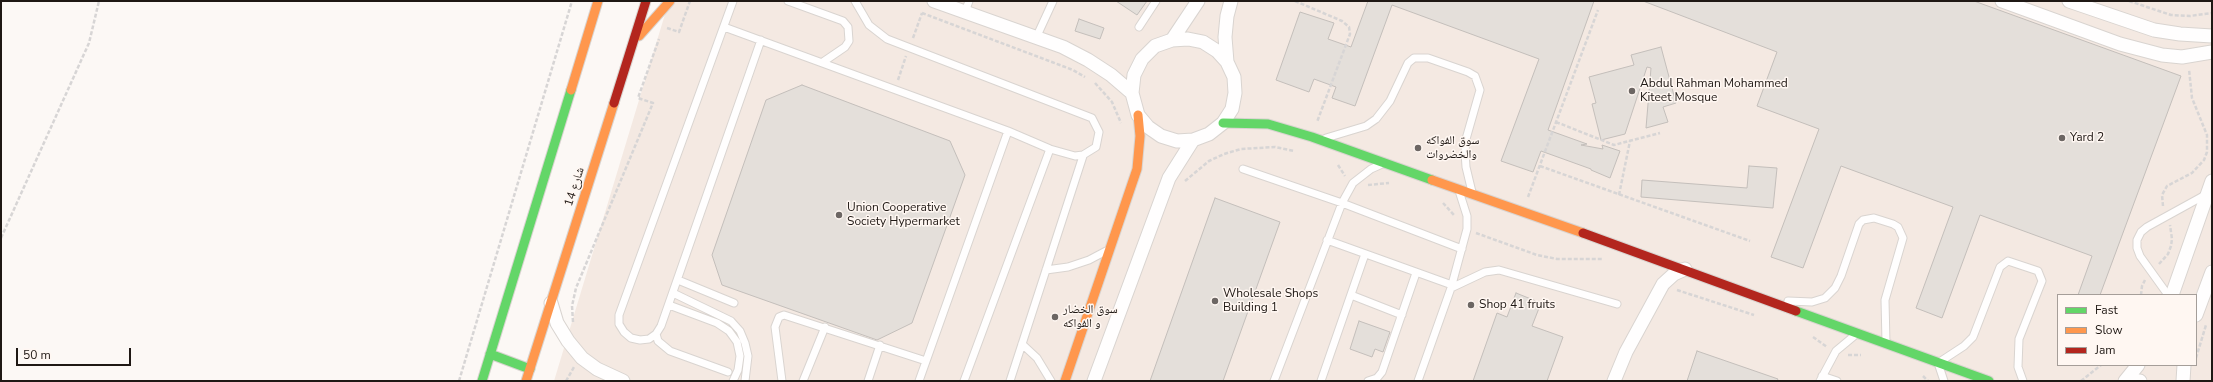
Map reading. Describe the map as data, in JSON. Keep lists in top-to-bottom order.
{
  "streets": {
    "street": ["شارع 14"]
  },
  "places": [
    "Abdul Rahman Mohammed Kiteet Mosque",
    "Yard 2",
    "سوق الفواكه والخضروات",
    "Union Cooperative Society Hypermarket",
    "Wholesale Shops Building 1",
    "Shop 41 fruits",
    "سوق الخضار و الفواكه"
  ],
  "legend": ["Fast", "Slow", "Jam"],
  "scale_bar": "50 m"
}
